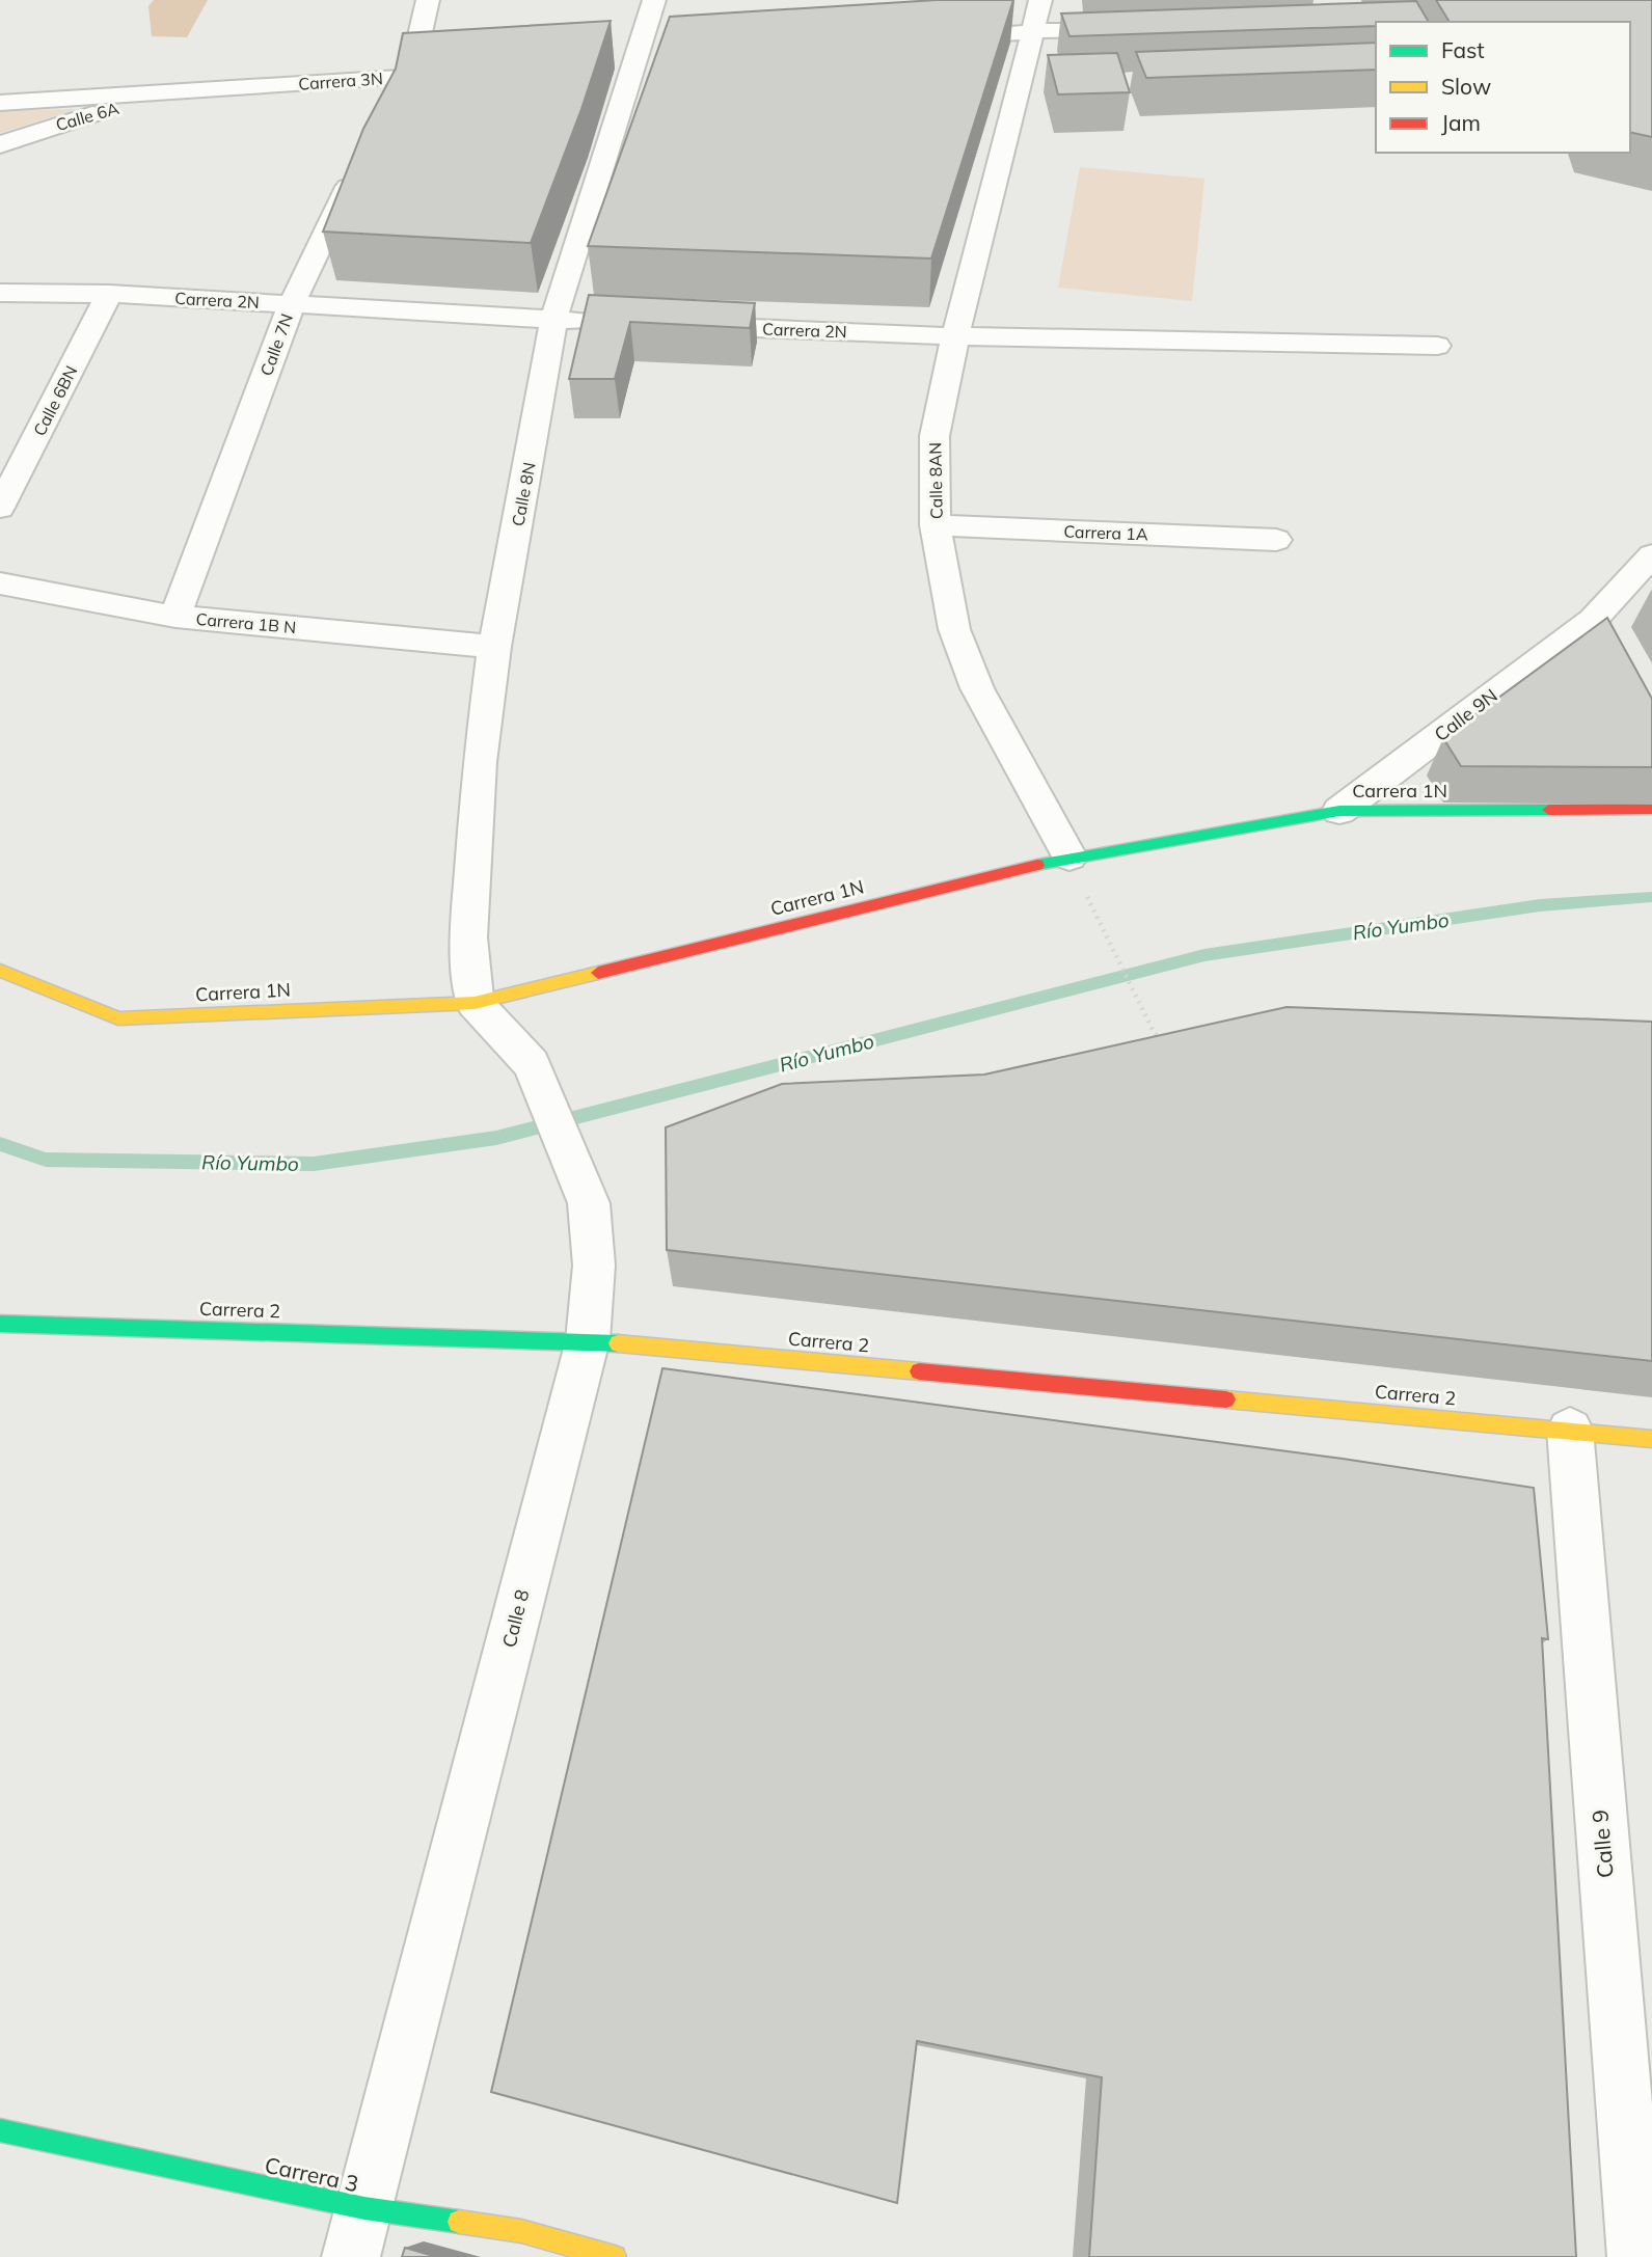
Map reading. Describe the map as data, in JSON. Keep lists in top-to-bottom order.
{
  "streets": {
    "street": [
      "Carrera 3N",
      "Calle 6A",
      "Carrera 2N",
      "Calle 7N",
      "Calle 6BN",
      "Calle 8AN",
      "Calle 8N",
      "Carrera 1A",
      "Carrera 1B N",
      "Calle 9N",
      "Carrera 1N",
      "Carrera 2",
      "Calle 8",
      "Calle 9",
      "Carrera 3"
    ]
  },
  "crossings": [
    ["Carrera 3N", "Calle 6A"],
    ["Carrera 2N", "Calle 7N"],
    ["Carrera 2N", "Calle 6BN"],
    ["Carrera 2N", "Calle 8AN"],
    ["Carrera 2N", "Calle 8N"],
    ["Calle 7N", "Carrera 1B N"],
    ["Calle 8AN", "Carrera 1A"],
    ["Calle 8AN", "Carrera 1N"],
    ["Calle 8N", "Carrera 1B N"],
    ["Calle 8N", "Carrera 1N"],
    ["Calle 8N", "Calle 8"],
    ["Calle 9N", "Carrera 1N"],
    ["Carrera 1N", "Calle 8"],
    ["Carrera 2", "Calle 8"],
    ["Carrera 2", "Calle 9"],
    ["Calle 8", "Carrera 3"]
  ],
  "water": ["Río Yumbo"],
  "legend": ["Fast", "Slow", "Jam"]
}
